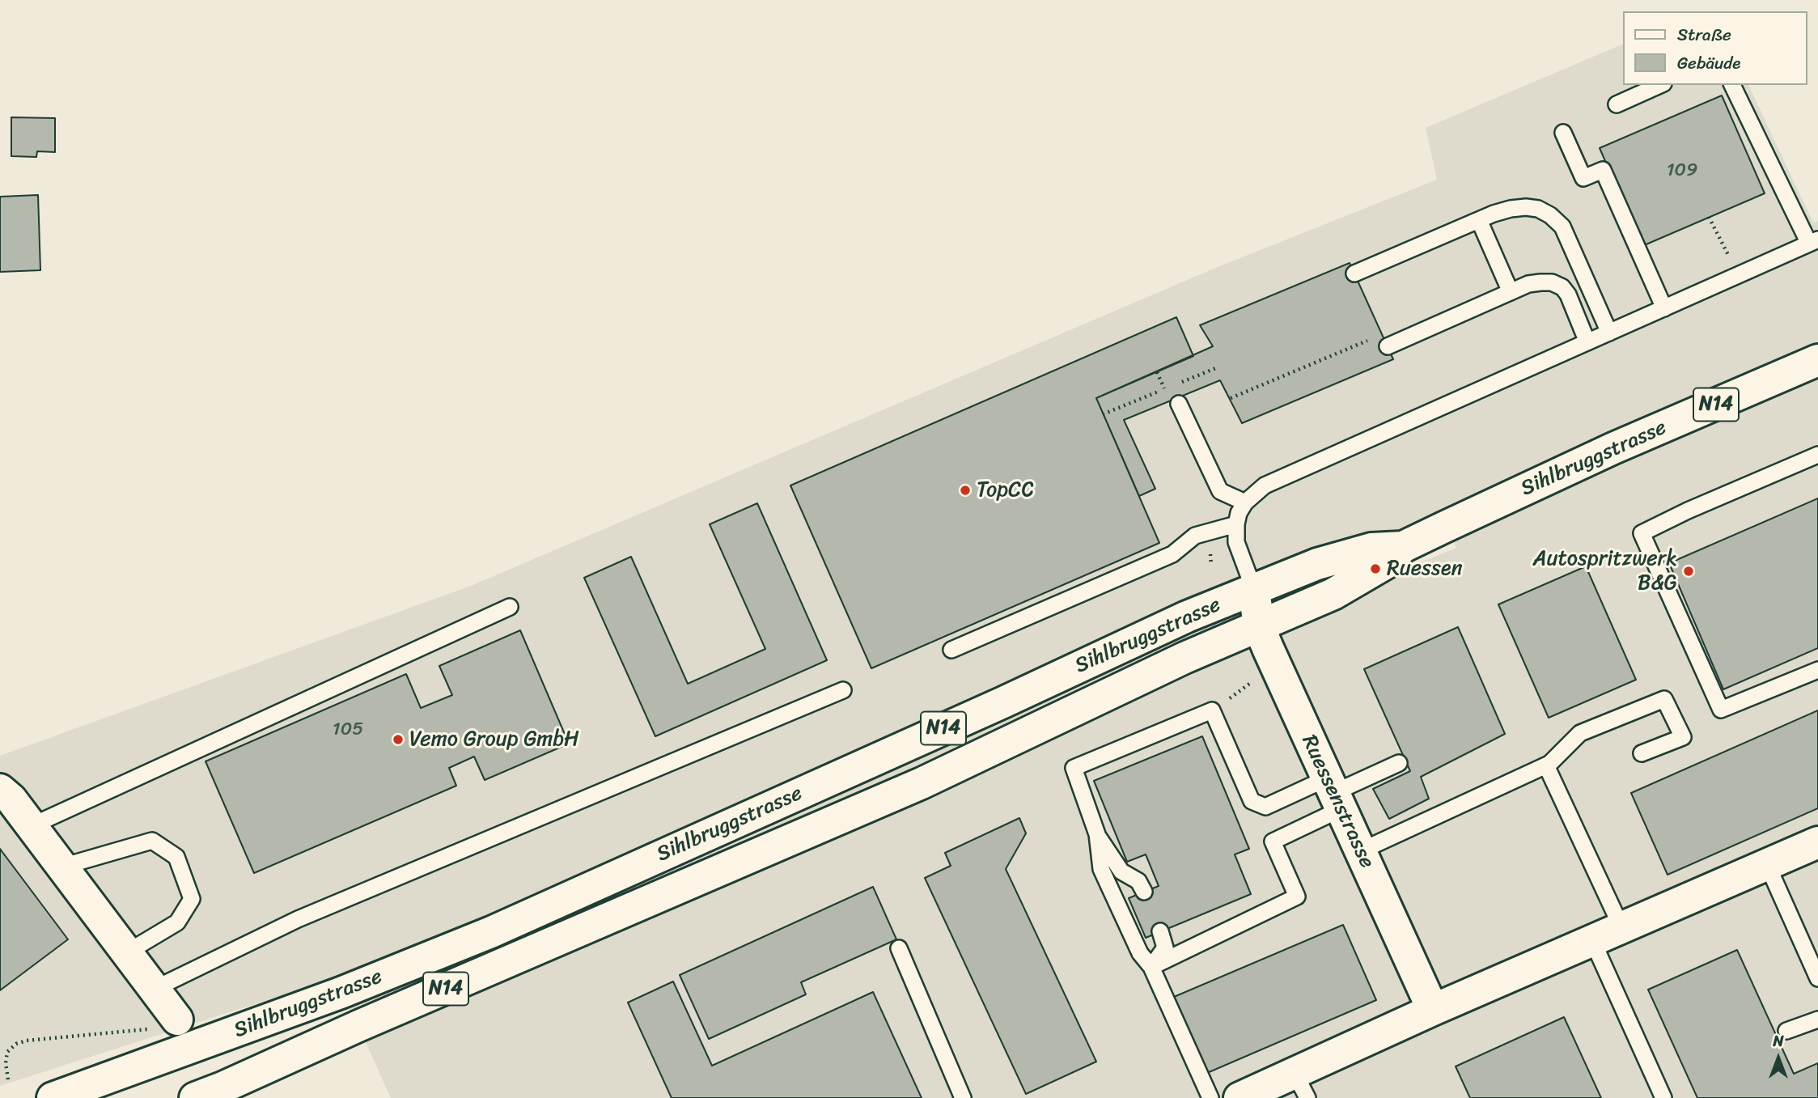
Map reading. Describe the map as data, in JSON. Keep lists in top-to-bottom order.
{
  "streets": {
    "main road": ["N14", "Sihlbruggstrasse", "Ruessenstrasse"]
  },
  "crossings": [
    ["Sihlbruggstrasse", "Ruessenstrasse"]
  ],
  "places": [
    "TopCC",
    "Ruessen",
    "Autospritzwerk B&G",
    "Vemo Group GmbH"
  ],
  "house_numbers": ["109", "105"],
  "legend": ["Straße", "Gebäude"],
  "north": "top"
}
